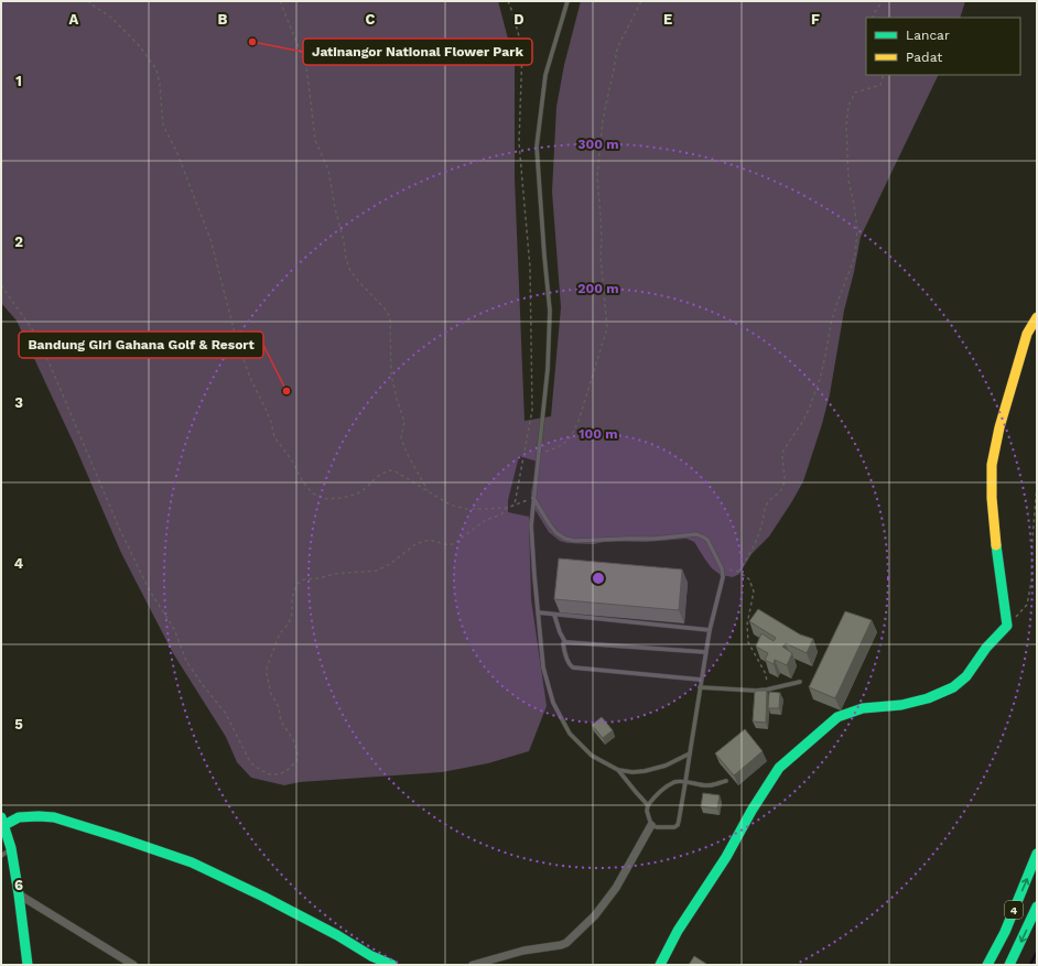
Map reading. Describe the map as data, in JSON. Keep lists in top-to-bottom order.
{
  "streets": {
    "main road": ["4"]
  },
  "places": ["Jatinangor National Flower Park", "Bandung Giri Gahana Golf & Resort"],
  "legend": ["Lancar", "Padat"],
  "grid": {
    "columns": [
      "A",
      "B",
      "C",
      "D",
      "E",
      "F"
    ],
    "rows": [
      "1",
      "2",
      "3",
      "4",
      "5",
      "6"
    ]
  },
  "rings": ["300 m", "200 m", "100 m"]
}
